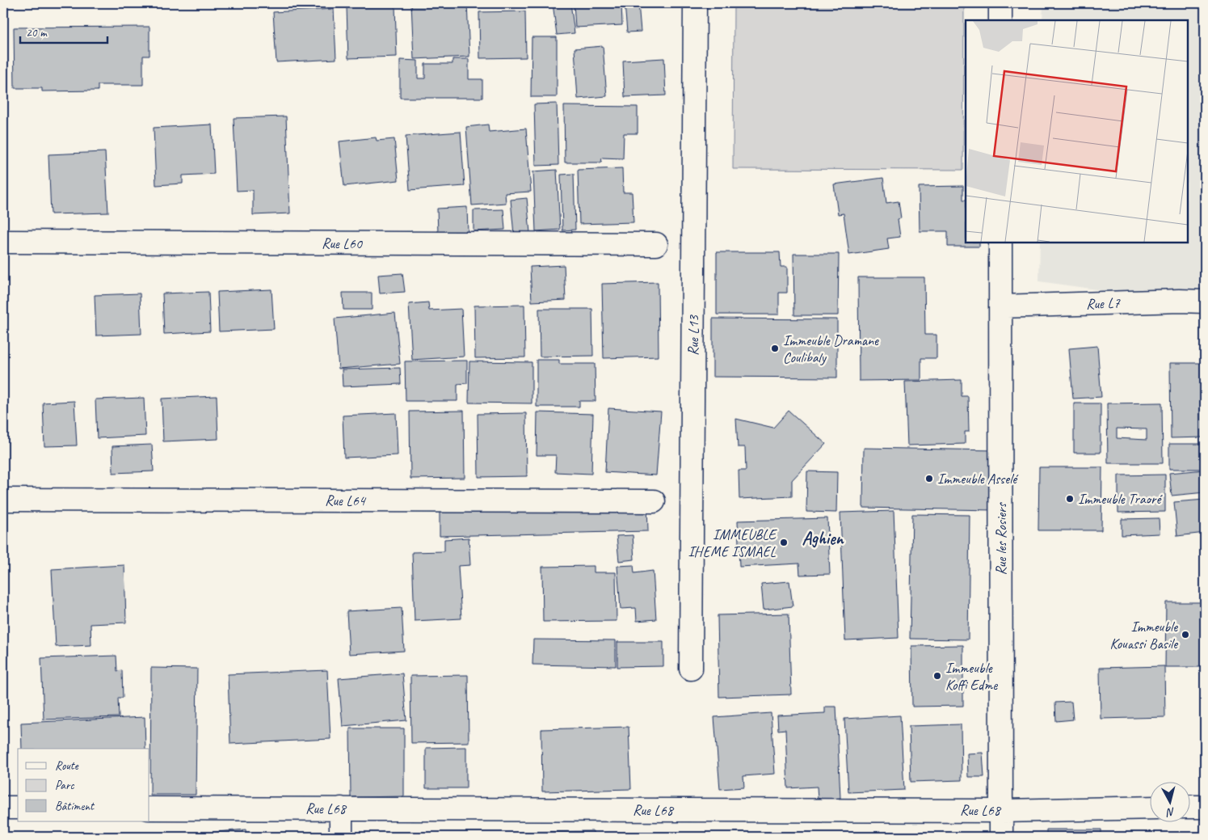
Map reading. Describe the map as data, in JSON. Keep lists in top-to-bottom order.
{
  "streets": {
    "street": [
      "Rue L60",
      "Rue L7",
      "Rue L13",
      "Rue L64",
      "Rue les Rosiers",
      "Rue L68"
    ]
  },
  "crossings": [
    ["Rue L7", "Rue les Rosiers"],
    ["Rue les Rosiers", "Rue L68"]
  ],
  "districts": ["Aghien"],
  "places": [
    "Immeuble Dramane Coulibaly",
    "Immeuble Asselé",
    "Immeuble Traoré",
    "IMMEUBLE IHEME ISMAEL",
    "Immeuble Kouassi Basile",
    "Immeuble Koffi Edme"
  ],
  "legend": ["Route", "Parc", "Bâtiment"],
  "scale_bar": "20 m",
  "north": "bottom"
}
